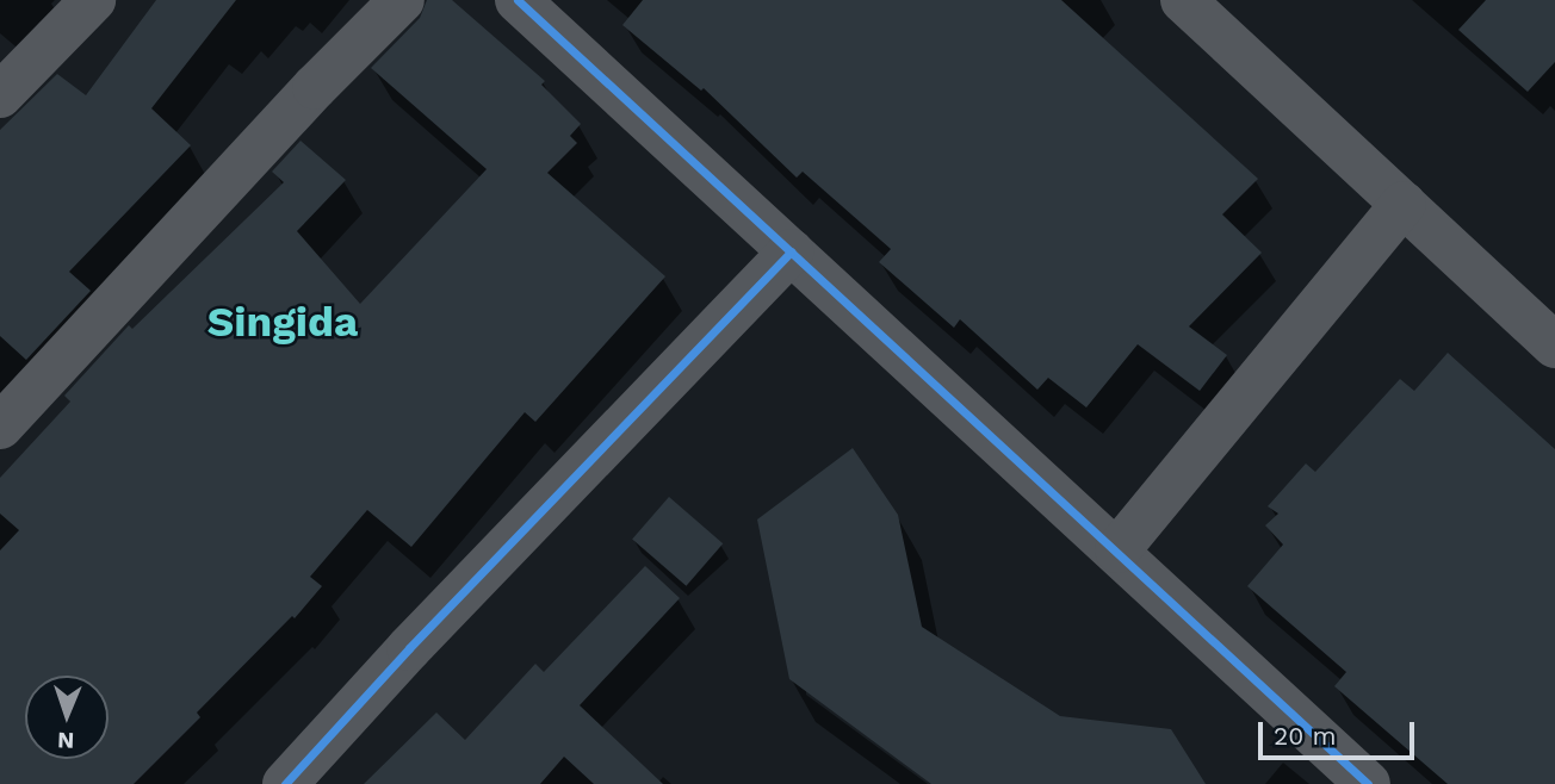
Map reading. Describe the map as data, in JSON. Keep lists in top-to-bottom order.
{
  "districts": ["Singida"],
  "scale_bar": "20 m",
  "north": "bottom"
}
